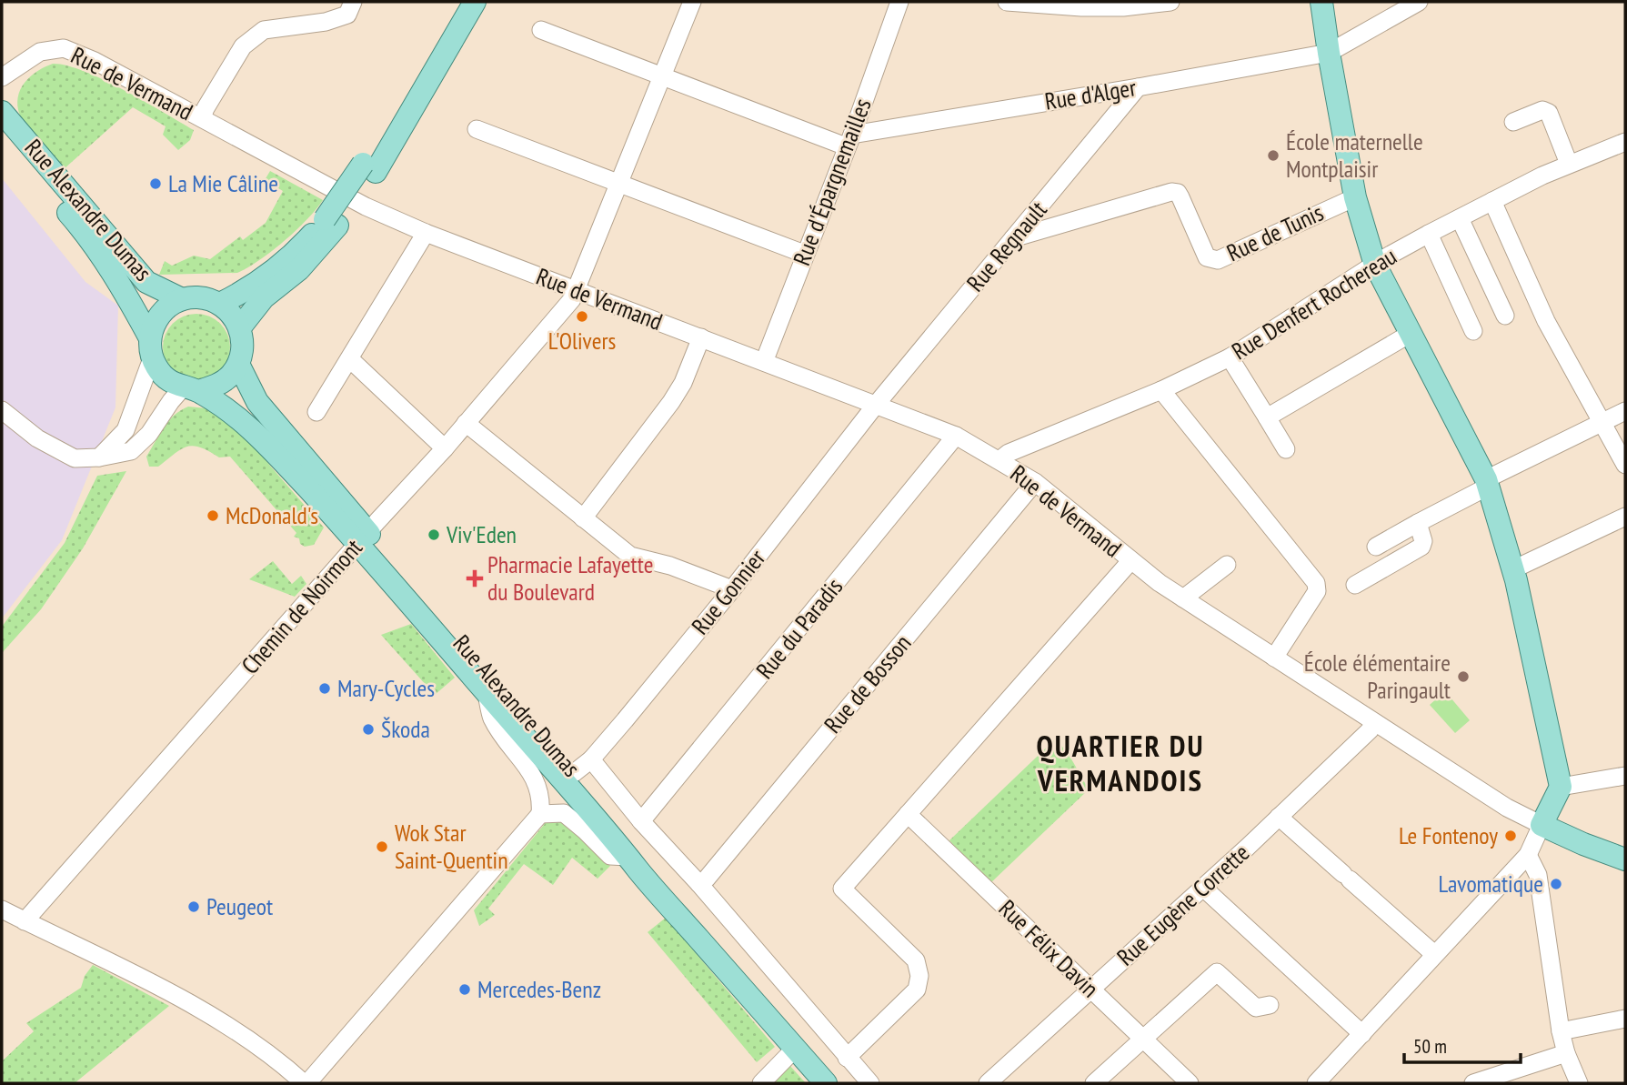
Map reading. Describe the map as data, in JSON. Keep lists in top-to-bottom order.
{
  "streets": {
    "main road": ["Rue Alexandre Dumas"],
    "street": [
      "Rue de Vermand",
      "Rue d'Alger",
      "Rue d'Épargnemailles",
      "Rue de Tunis",
      "Rue Regnault",
      "Rue Denfert Rochereau",
      "Rue Gonnier",
      "Chemin de Noirmont",
      "Rue du Paradis",
      "Rue de Bosson",
      "Rue Eugène Corrette",
      "Rue Félix Davin"
    ]
  },
  "crossings": [
    ["Rue de Vermand", "Rue d'Épargnemailles"],
    ["Rue de Vermand", "Rue Regnault"],
    ["Rue de Vermand", "Rue Denfert Rochereau"],
    ["Rue de Vermand", "Rue Gonnier"],
    ["Rue de Vermand", "Chemin de Noirmont"],
    ["Rue de Vermand", "Rue du Paradis"],
    ["Rue de Vermand", "Rue de Bosson"],
    ["Rue de Vermand", "Rue Eugène Corrette"],
    ["Rue d'Alger", "Rue d'Épargnemailles"],
    ["Rue d'Alger", "Rue Regnault"],
    ["Rue Alexandre Dumas", "Rue Gonnier"],
    ["Rue Alexandre Dumas", "Chemin de Noirmont"],
    ["Rue Alexandre Dumas", "Rue du Paradis"],
    ["Rue Alexandre Dumas", "Rue de Bosson"],
    ["Rue de Tunis", "Rue Regnault"],
    ["Rue Regnault", "Rue Gonnier"],
    ["Rue Eugène Corrette", "Rue Félix Davin"]
  ],
  "districts": ["QUARTIER DU VERMANDOIS"],
  "places": {
    "other": [
      "École maternelle Montplaisir",
      "La Mie Câline",
      "L'Olivers",
      "McDonald's",
      "Viv'Eden",
      "École élémentaire Paringault",
      "Mary-Cycles",
      "Škoda",
      "Le Fontenoy",
      "Wok Star Saint-Quentin",
      "Lavomatique",
      "Peugeot",
      "Mercedes-Benz"
    ],
    "health": ["Pharmacie Lafayette du Boulevard"]
  },
  "scale_bar": "50 m"
}
